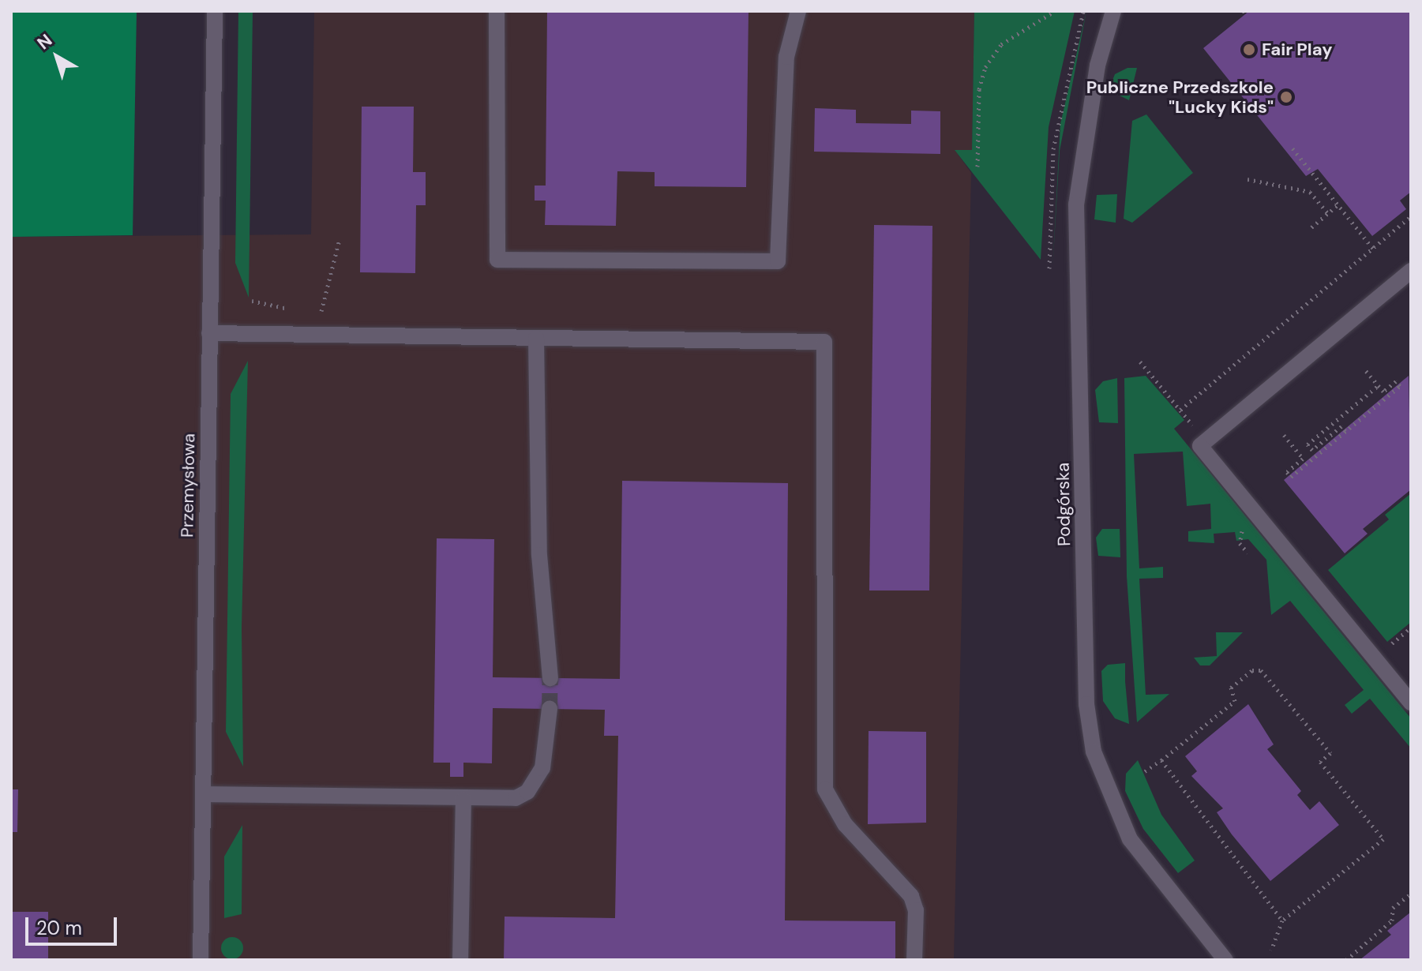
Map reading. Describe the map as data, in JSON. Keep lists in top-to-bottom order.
{
  "streets": {
    "street": ["Przemysłowa", "Podgórska"]
  },
  "places": ["Fair Play", "Publiczne Przedszkole \"Lucky Kids\""],
  "scale_bar": "20 m",
  "north": "top left"
}
